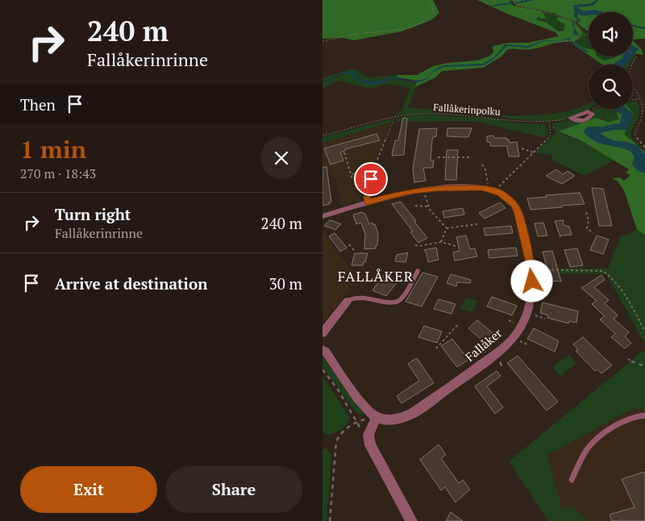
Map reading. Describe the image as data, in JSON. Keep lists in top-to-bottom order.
{
  "streets": {
    "street": ["Fallåker"],
    "path": ["Fallåkerinpolku"]
  },
  "districts": ["FALLÅKER"],
  "page": {
    "turn": ["240 m", "Fallåkerinrinne"],
    "then": "Then",
    "heading": ["1 min", "270 m · 18:43"],
    "list": [
      {
        "name": "Turn right",
        "note": "Fallåkerinrinne",
        "value": "240 m"
      },
      {
        "name": "Arrive at destination",
        "value": "30 m"
      }
    ],
    "buttons": ["Exit", "Share"]
  }
}
